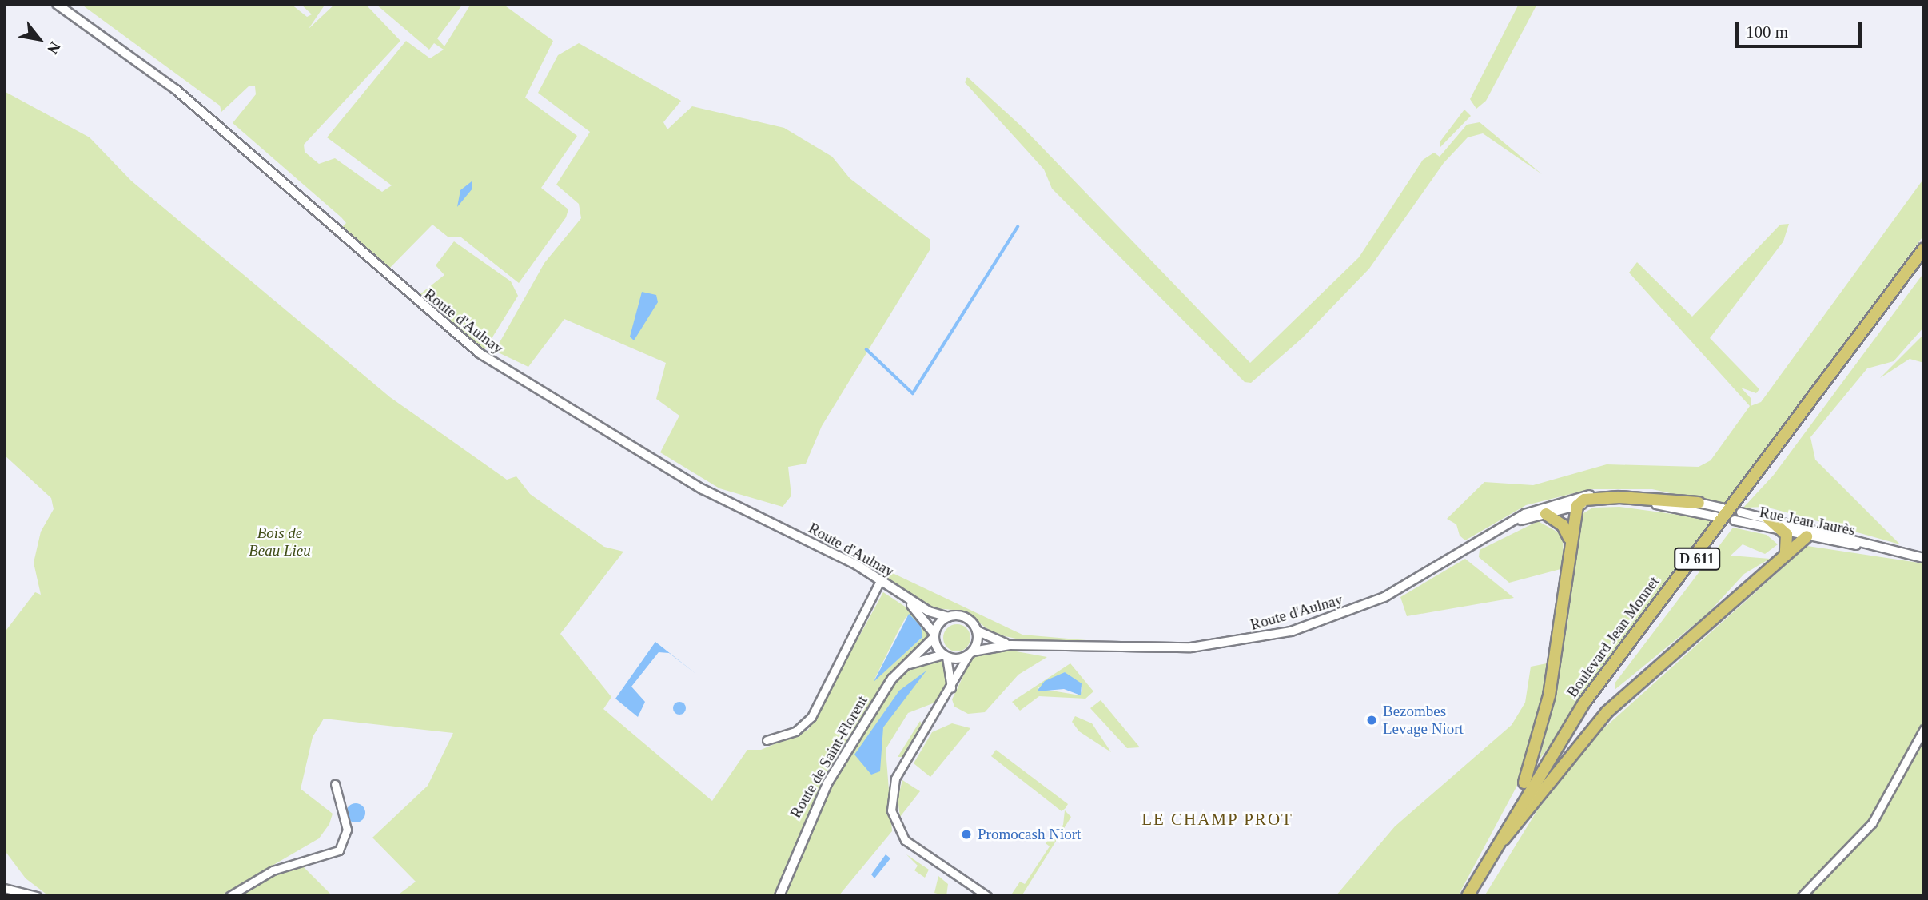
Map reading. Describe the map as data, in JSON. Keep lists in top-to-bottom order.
{
  "streets": {
    "main road": ["D 611", "Boulevard Jean Monnet"],
    "street": ["Route d'Aulnay", "Rue Jean Jaurès", "Route de Saint-Florent"]
  },
  "crossings": [
    ["Route d'Aulnay", "Route de Saint-Florent"]
  ],
  "districts": ["LE CHAMP PROT"],
  "parks": ["Bois de Beau Lieu"],
  "places": ["Bezombes Levage Niort", "Promocash Niort"],
  "scale_bar": "100 m",
  "north": "bottom right"
}
